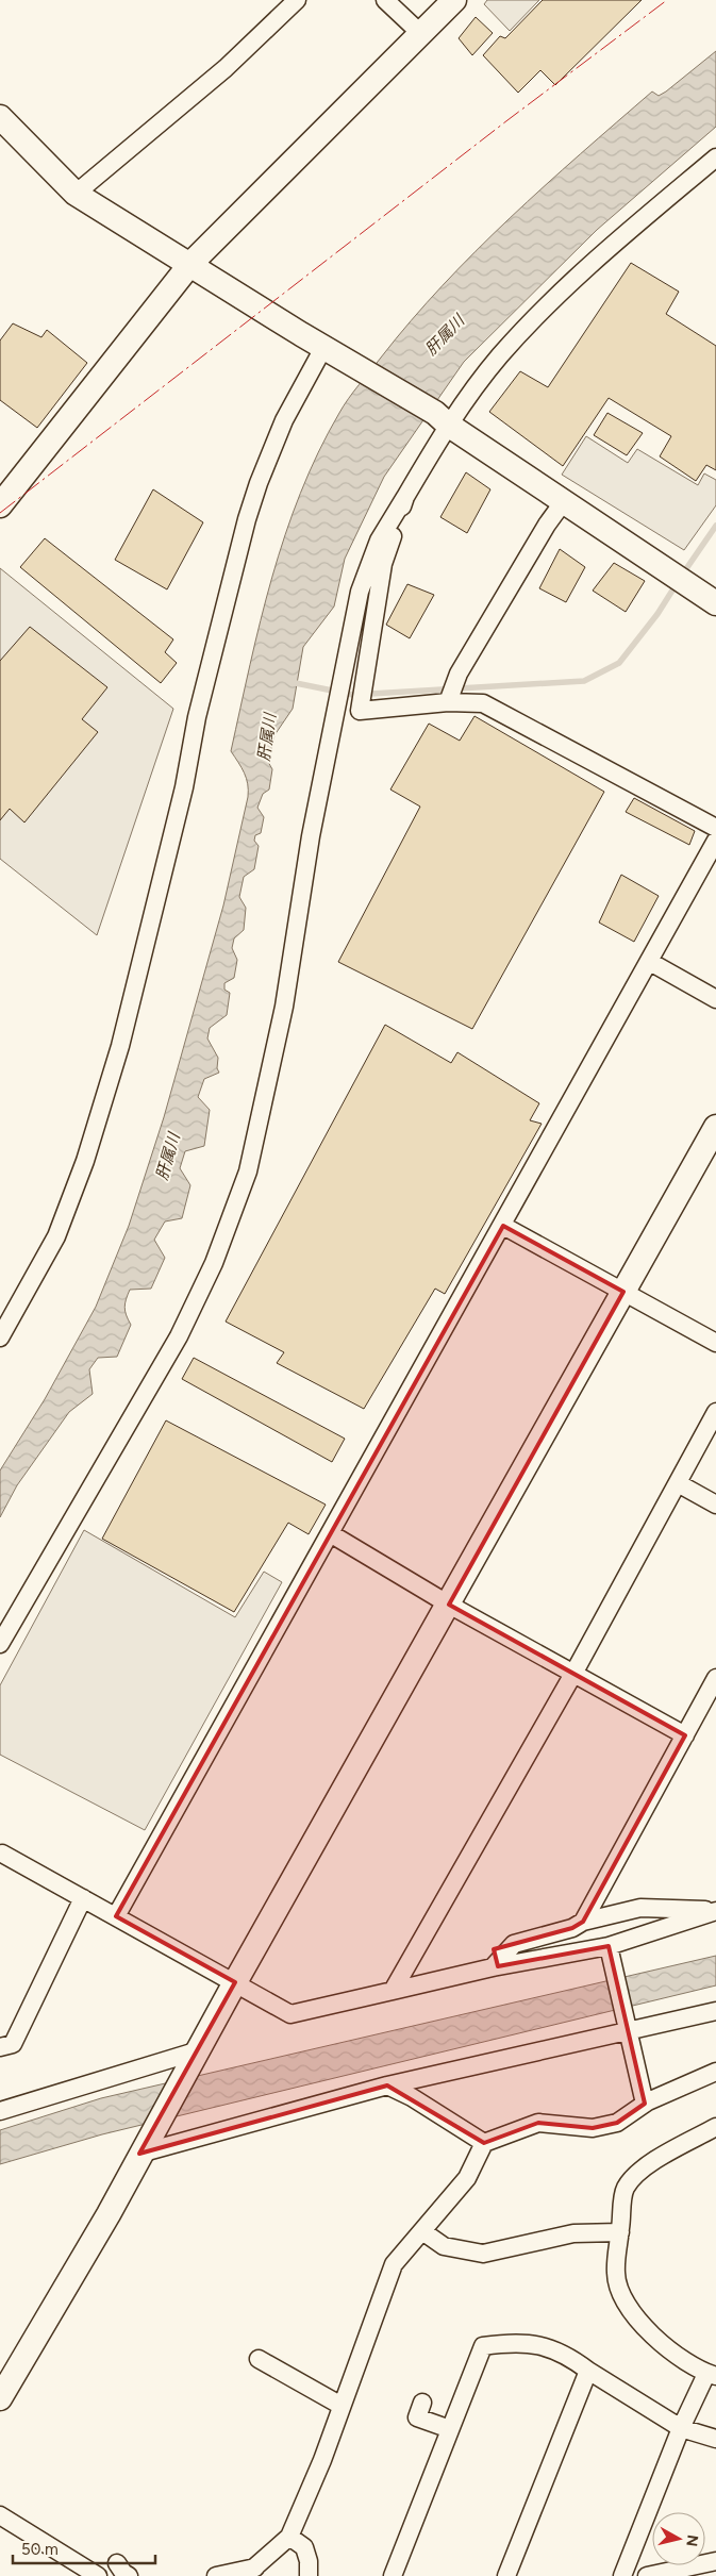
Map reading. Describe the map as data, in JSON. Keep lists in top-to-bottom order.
{
  "water": ["肝属川"],
  "scale_bar": "50 m",
  "north": "right"
}
